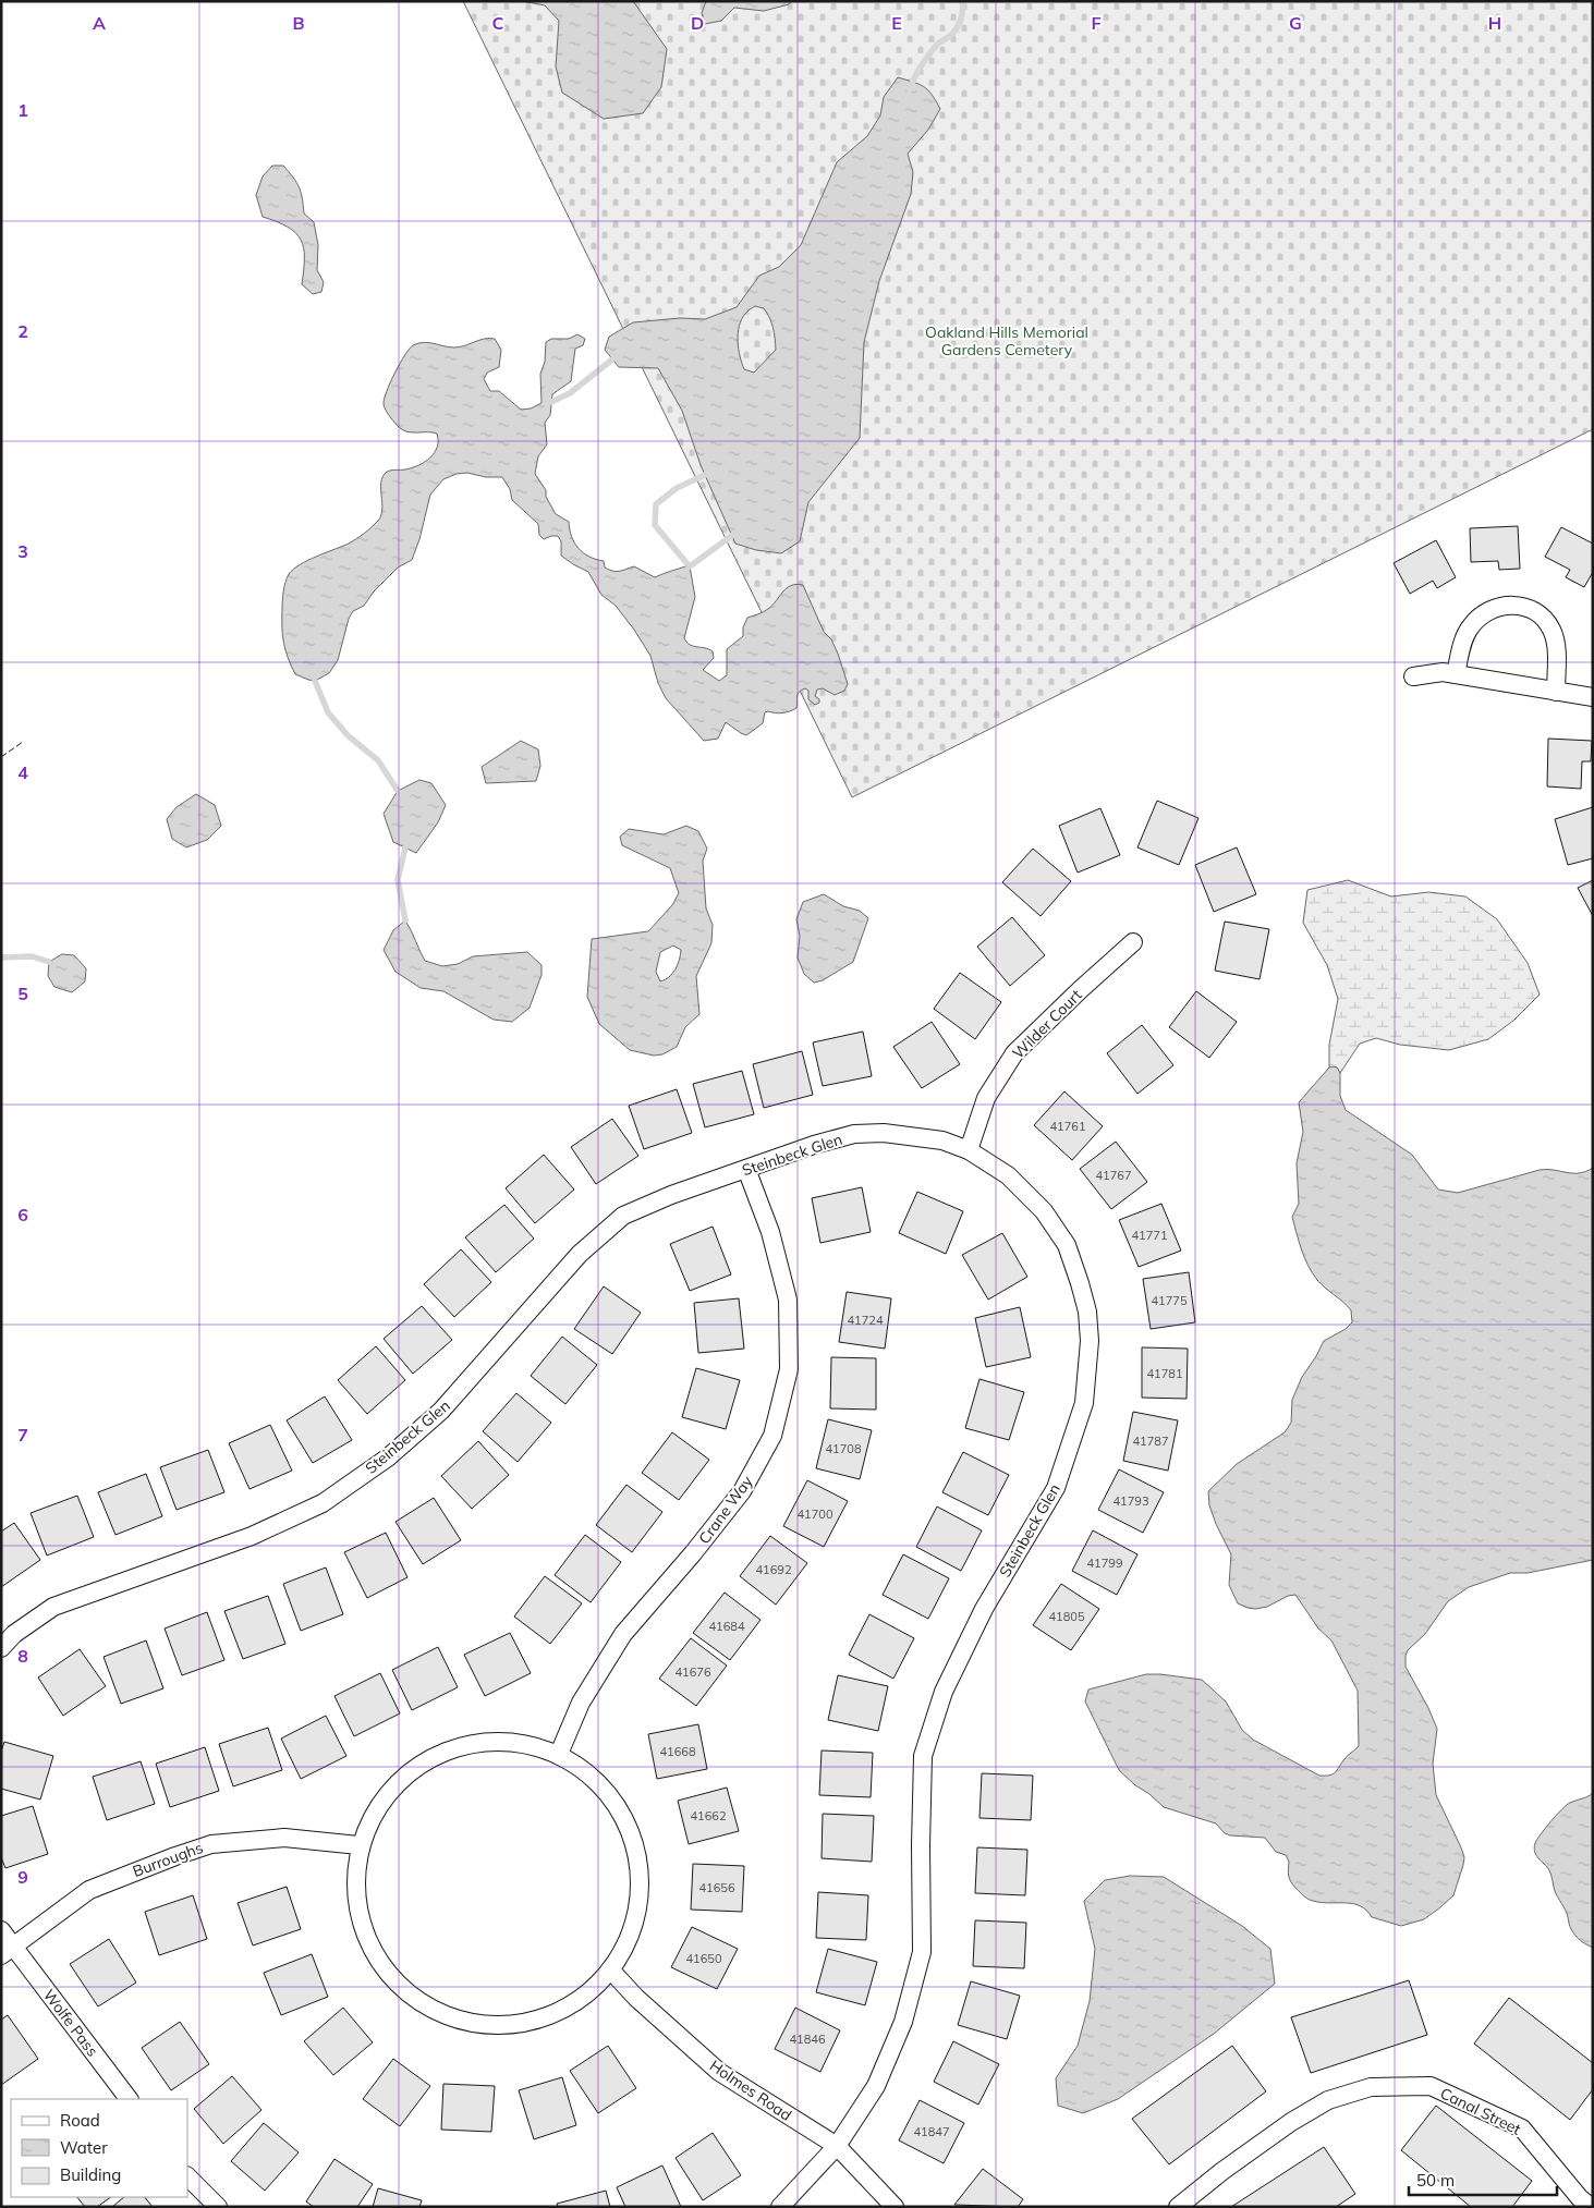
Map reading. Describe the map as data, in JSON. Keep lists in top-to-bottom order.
{
  "streets": {
    "street": [
      "Wilder Court",
      "Steinbeck Glen",
      "Crane Way",
      "Burroughs",
      "Wolfe Pass",
      "Holmes Road",
      "Canal Street"
    ]
  },
  "crossings": [
    ["Wilder Court", "Steinbeck Glen"],
    ["Steinbeck Glen", "Crane Way"],
    ["Steinbeck Glen", "Holmes Road"],
    ["Burroughs", "Wolfe Pass"]
  ],
  "parks": ["Oakland Hills Memorial Gardens Cemetery"],
  "house_numbers": [
    "41761",
    "41767",
    "41771",
    "41775",
    "41724",
    "41781",
    "41787",
    "41708",
    "41793",
    "41700",
    "41799",
    "41692",
    "41805",
    "41684",
    "41676",
    "41668",
    "41662",
    "41656",
    "41650",
    "41846",
    "41847"
  ],
  "legend": ["Road", "Water", "Building"],
  "scale_bar": "50 m",
  "grid": {
    "columns": [
      "A",
      "B",
      "C",
      "D",
      "E",
      "F",
      "G",
      "H"
    ],
    "rows": [
      "1",
      "2",
      "3",
      "4",
      "5",
      "6",
      "7",
      "8",
      "9"
    ]
  }
}
